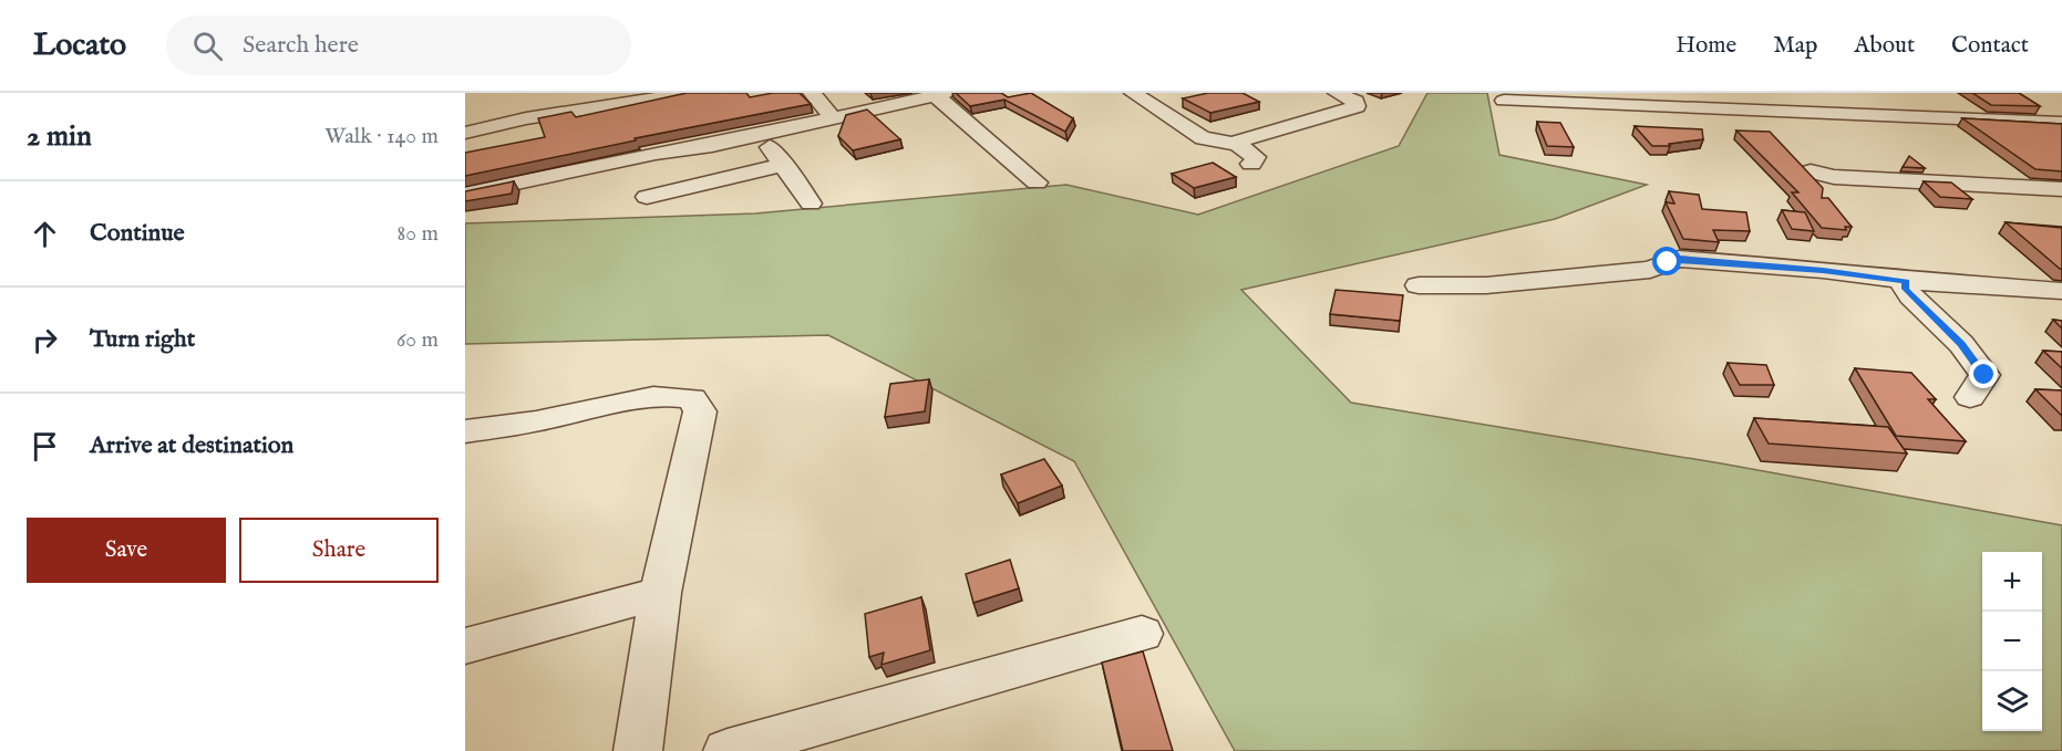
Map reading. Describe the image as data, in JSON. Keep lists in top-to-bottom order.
{
  "page": {
    "header": "Locato",
    "search": "Search here",
    "nav": [
      "Home",
      "Map",
      "About",
      "Contact"
    ],
    "heading": ["2 min", "Walk · 140 m"],
    "list": [
      ["Continue", "80 m"],
      ["Turn right", "60 m"],
      "Arrive at destination"
    ],
    "buttons": ["Save", "Share"],
    "map_buttons": ["+", "−"]
  }
}
